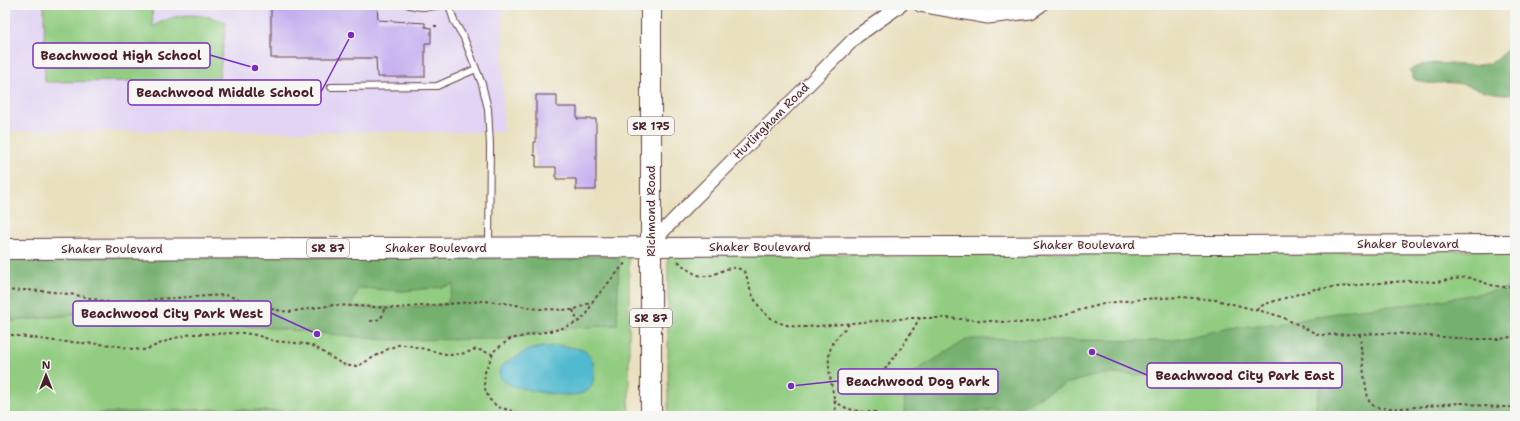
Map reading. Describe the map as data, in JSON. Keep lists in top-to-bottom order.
{
  "streets": {
    "main road": [
      "SR 175",
      "Richmond Road",
      "Shaker Boulevard",
      "SR 87"
    ],
    "street": ["Hurlingham Road"]
  },
  "crossings": [
    ["Hurlingham Road", "Richmond Road"],
    ["Hurlingham Road", "Shaker Boulevard"],
    ["Richmond Road", "Shaker Boulevard"]
  ],
  "places": [
    "Beachwood Middle School",
    "Beachwood High School",
    "Beachwood City Park West",
    "Beachwood City Park East",
    "Beachwood Dog Park"
  ],
  "north": "top"
}
